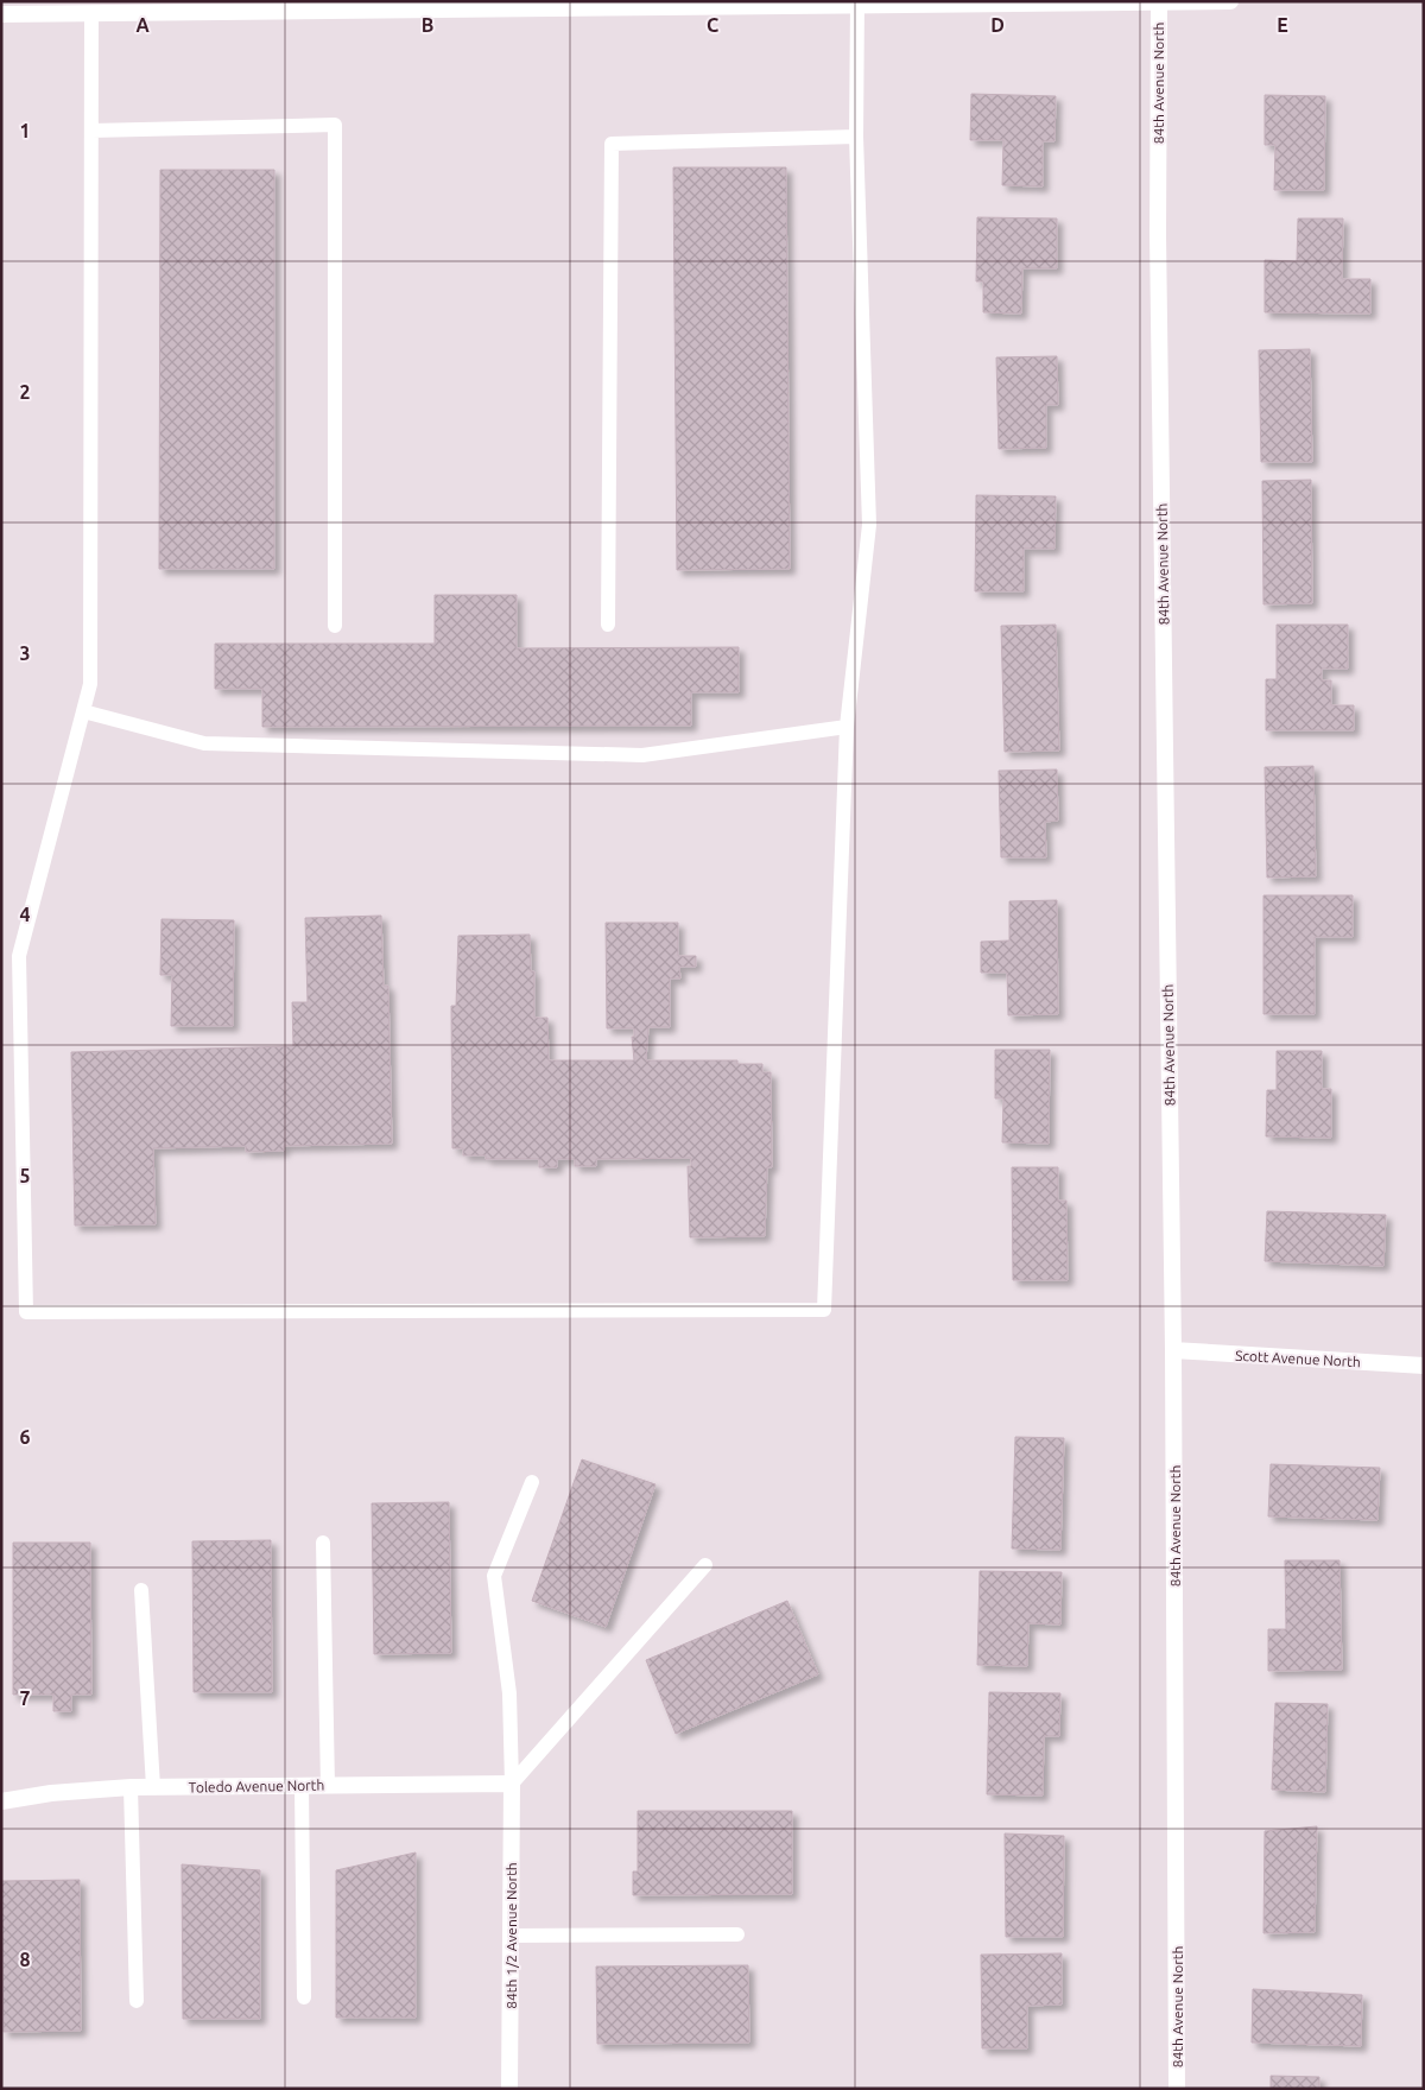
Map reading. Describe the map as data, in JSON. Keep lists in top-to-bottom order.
{
  "streets": {
    "street": [
      "84th Avenue North",
      "Scott Avenue North",
      "Toledo Avenue North",
      "84th 1/2 Avenue North"
    ]
  },
  "crossings": [
    ["84th Avenue North", "Scott Avenue North"],
    ["Toledo Avenue North", "84th 1/2 Avenue North"]
  ],
  "grid": {
    "columns": [
      "A",
      "B",
      "C",
      "D",
      "E"
    ],
    "rows": [
      "1",
      "2",
      "3",
      "4",
      "5",
      "6",
      "7",
      "8"
    ]
  }
}
